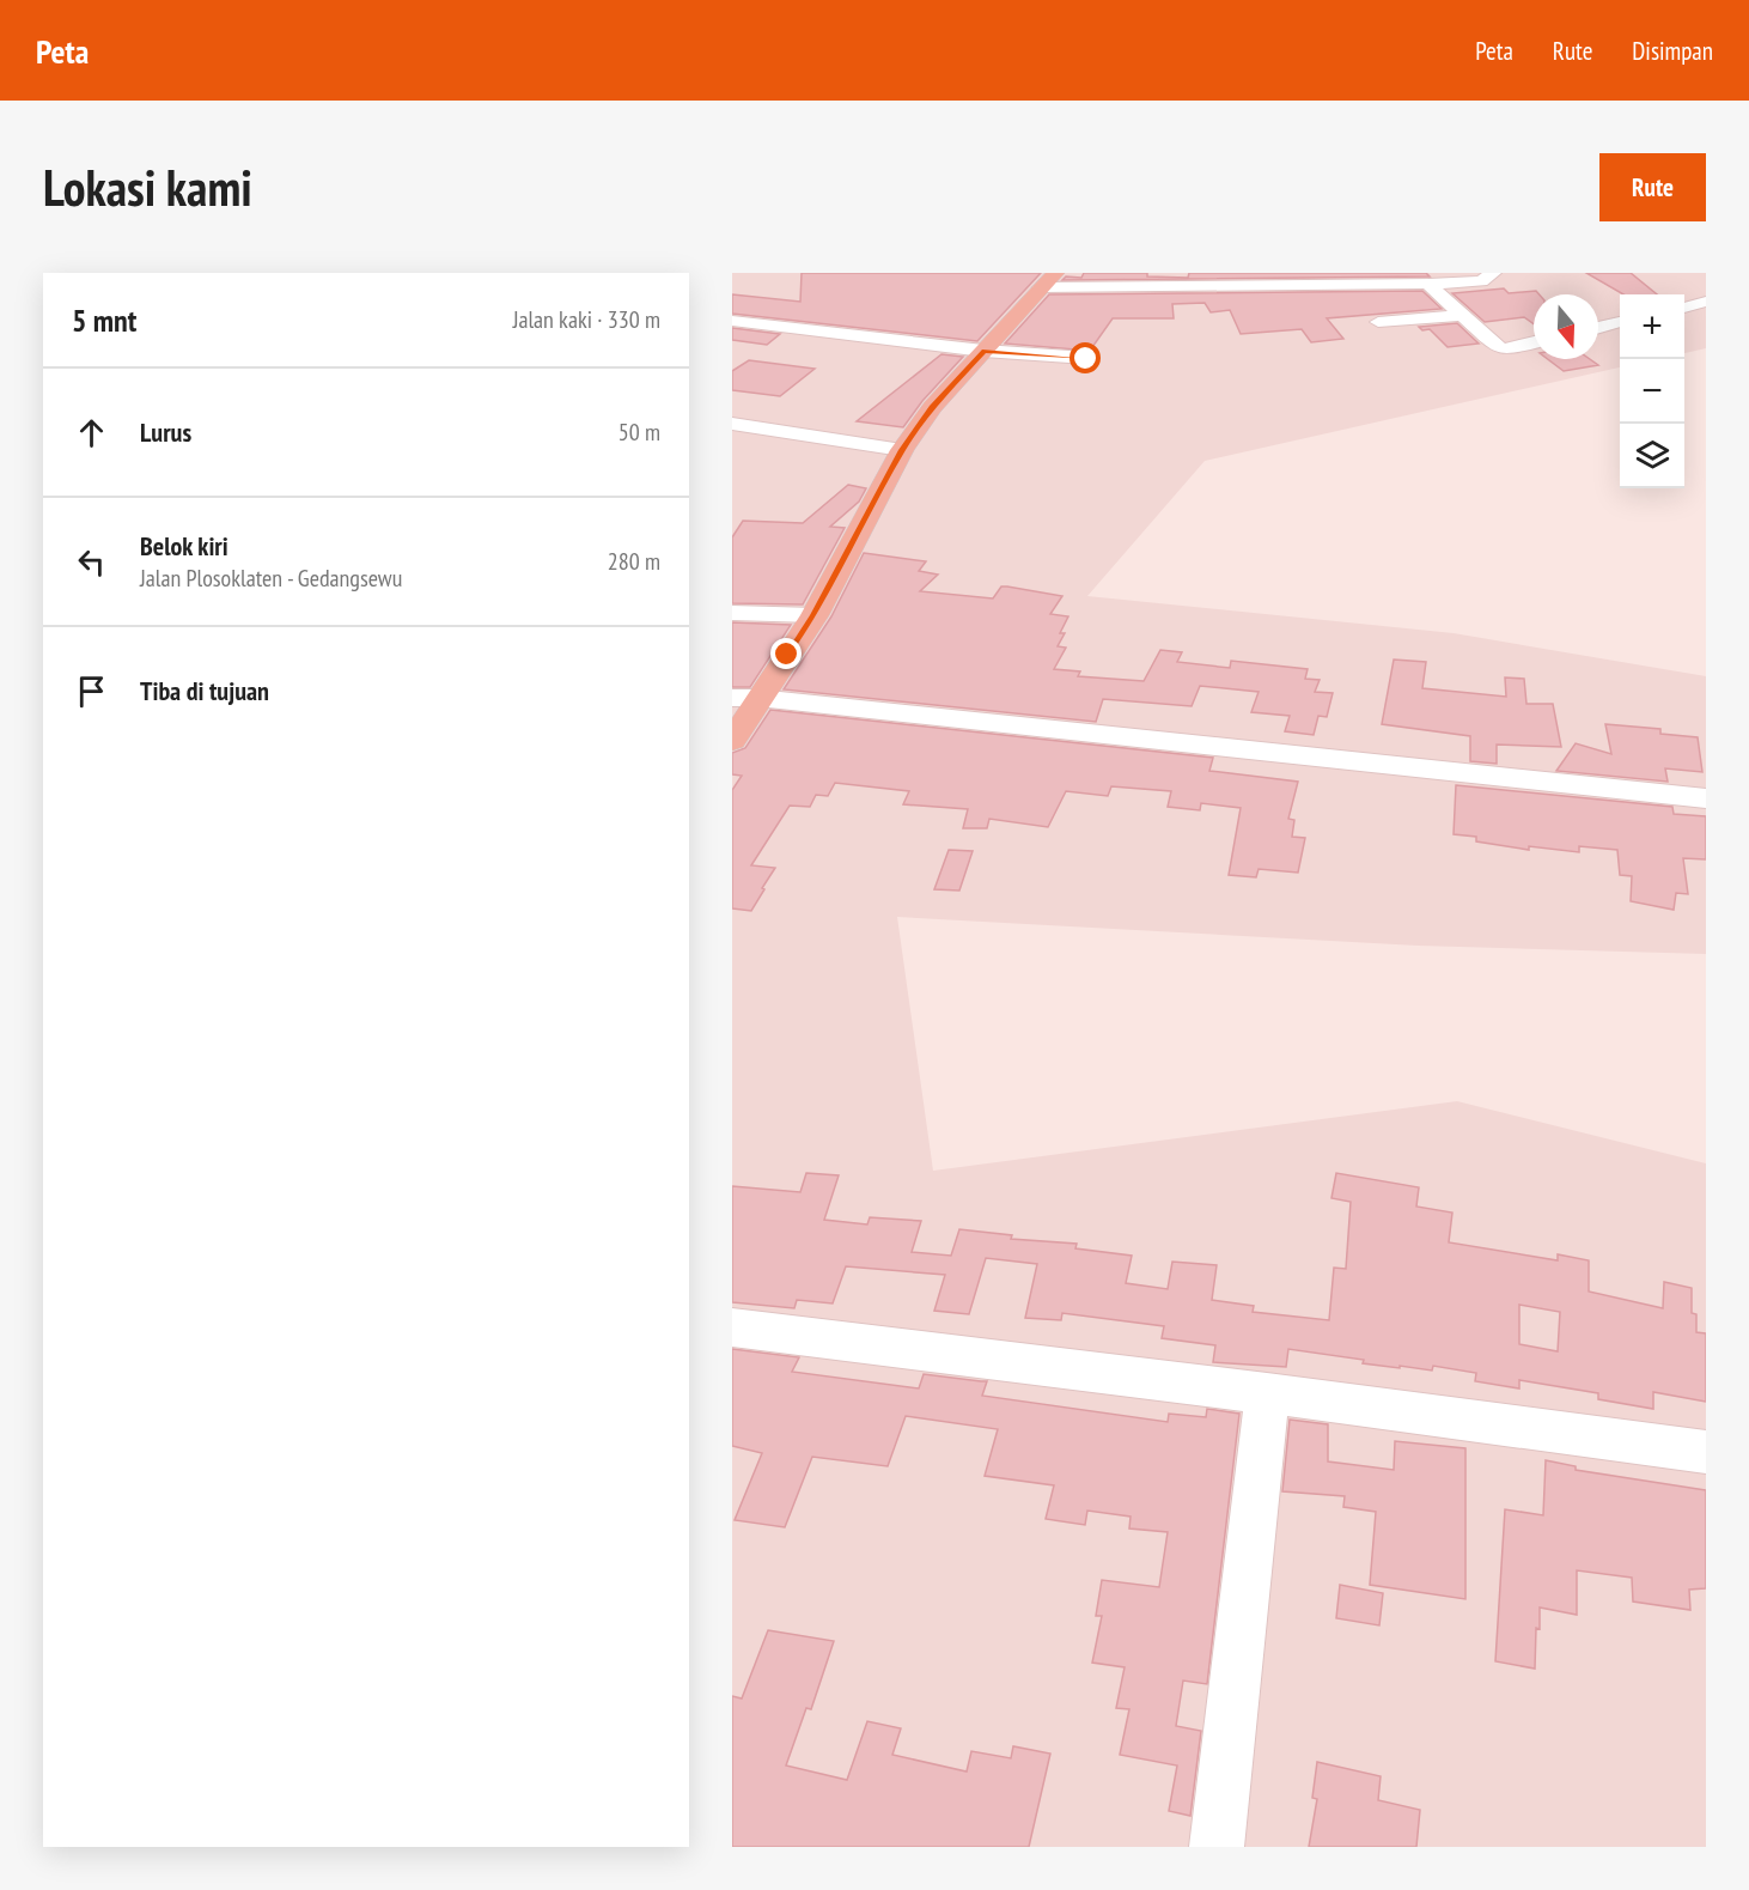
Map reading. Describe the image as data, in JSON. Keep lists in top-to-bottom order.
{
  "north": "bottom",
  "page": {
    "header": "Peta",
    "nav": ["Peta", "Rute", "Disimpan"],
    "buttons": "Rute",
    "title": "Lokasi kami",
    "heading": ["5 mnt", "Jalan kaki · 330 m"],
    "map_buttons": ["+", "−"],
    "list": [
      ["Lurus", "50 m"],
      ["Belok kiri", "Jalan Plosoklaten - Gedangsewu", "280 m"],
      "Tiba di tujuan"
    ]
  }
}
